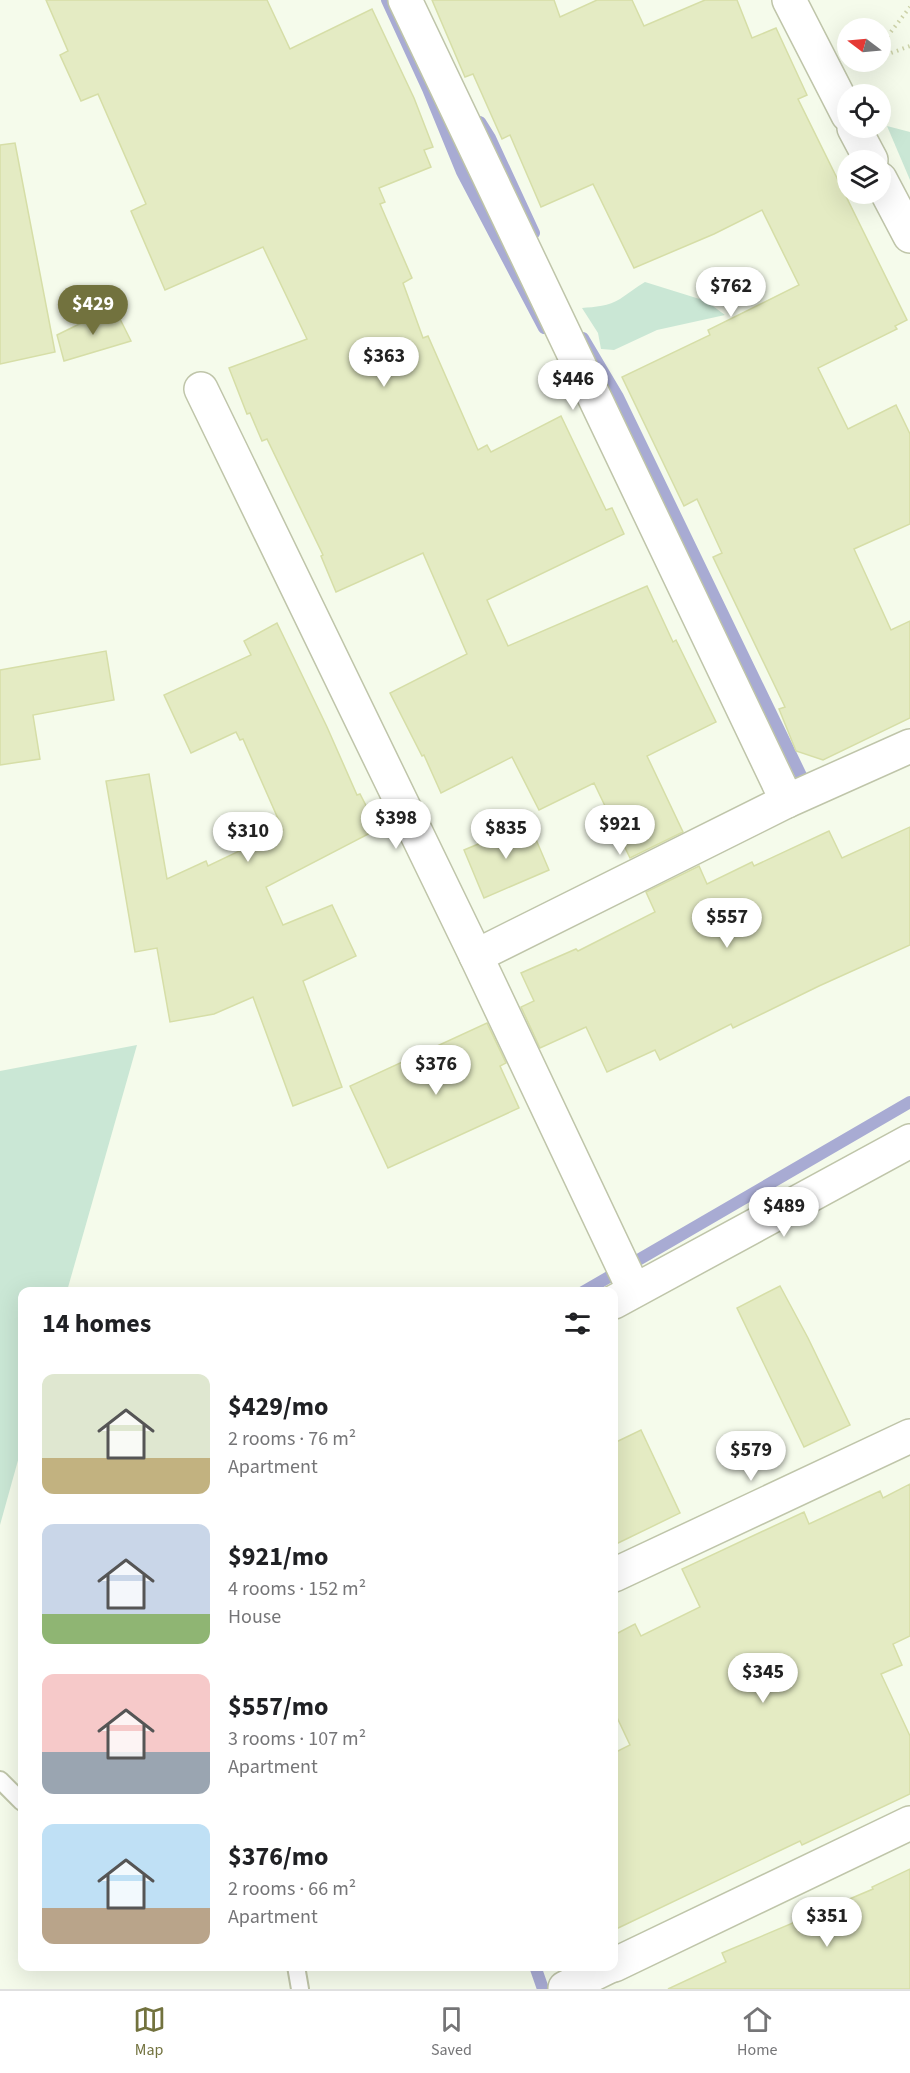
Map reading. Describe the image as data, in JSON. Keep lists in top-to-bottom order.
{
  "north": "left",
  "page": {
    "price": [
      "$762",
      "$429",
      "$363",
      "$446",
      "$398",
      "$921",
      "$835",
      "$310",
      "$557",
      "$376",
      "$489",
      "$579",
      "$345",
      "$351"
    ],
    "heading": "14 homes",
    "list": [
      {
        "name": "$429/mo",
        "note": "2 rooms · 76 m² · Apartment"
      },
      {
        "name": "$921/mo",
        "note": "4 rooms · 152 m² · House"
      },
      {
        "name": "$557/mo",
        "note": "3 rooms · 107 m² · Apartment"
      },
      {
        "name": "$376/mo",
        "note": "2 rooms · 66 m² · Apartment"
      }
    ],
    "tabs": ["Map", "Saved", "Home"]
  }
}
